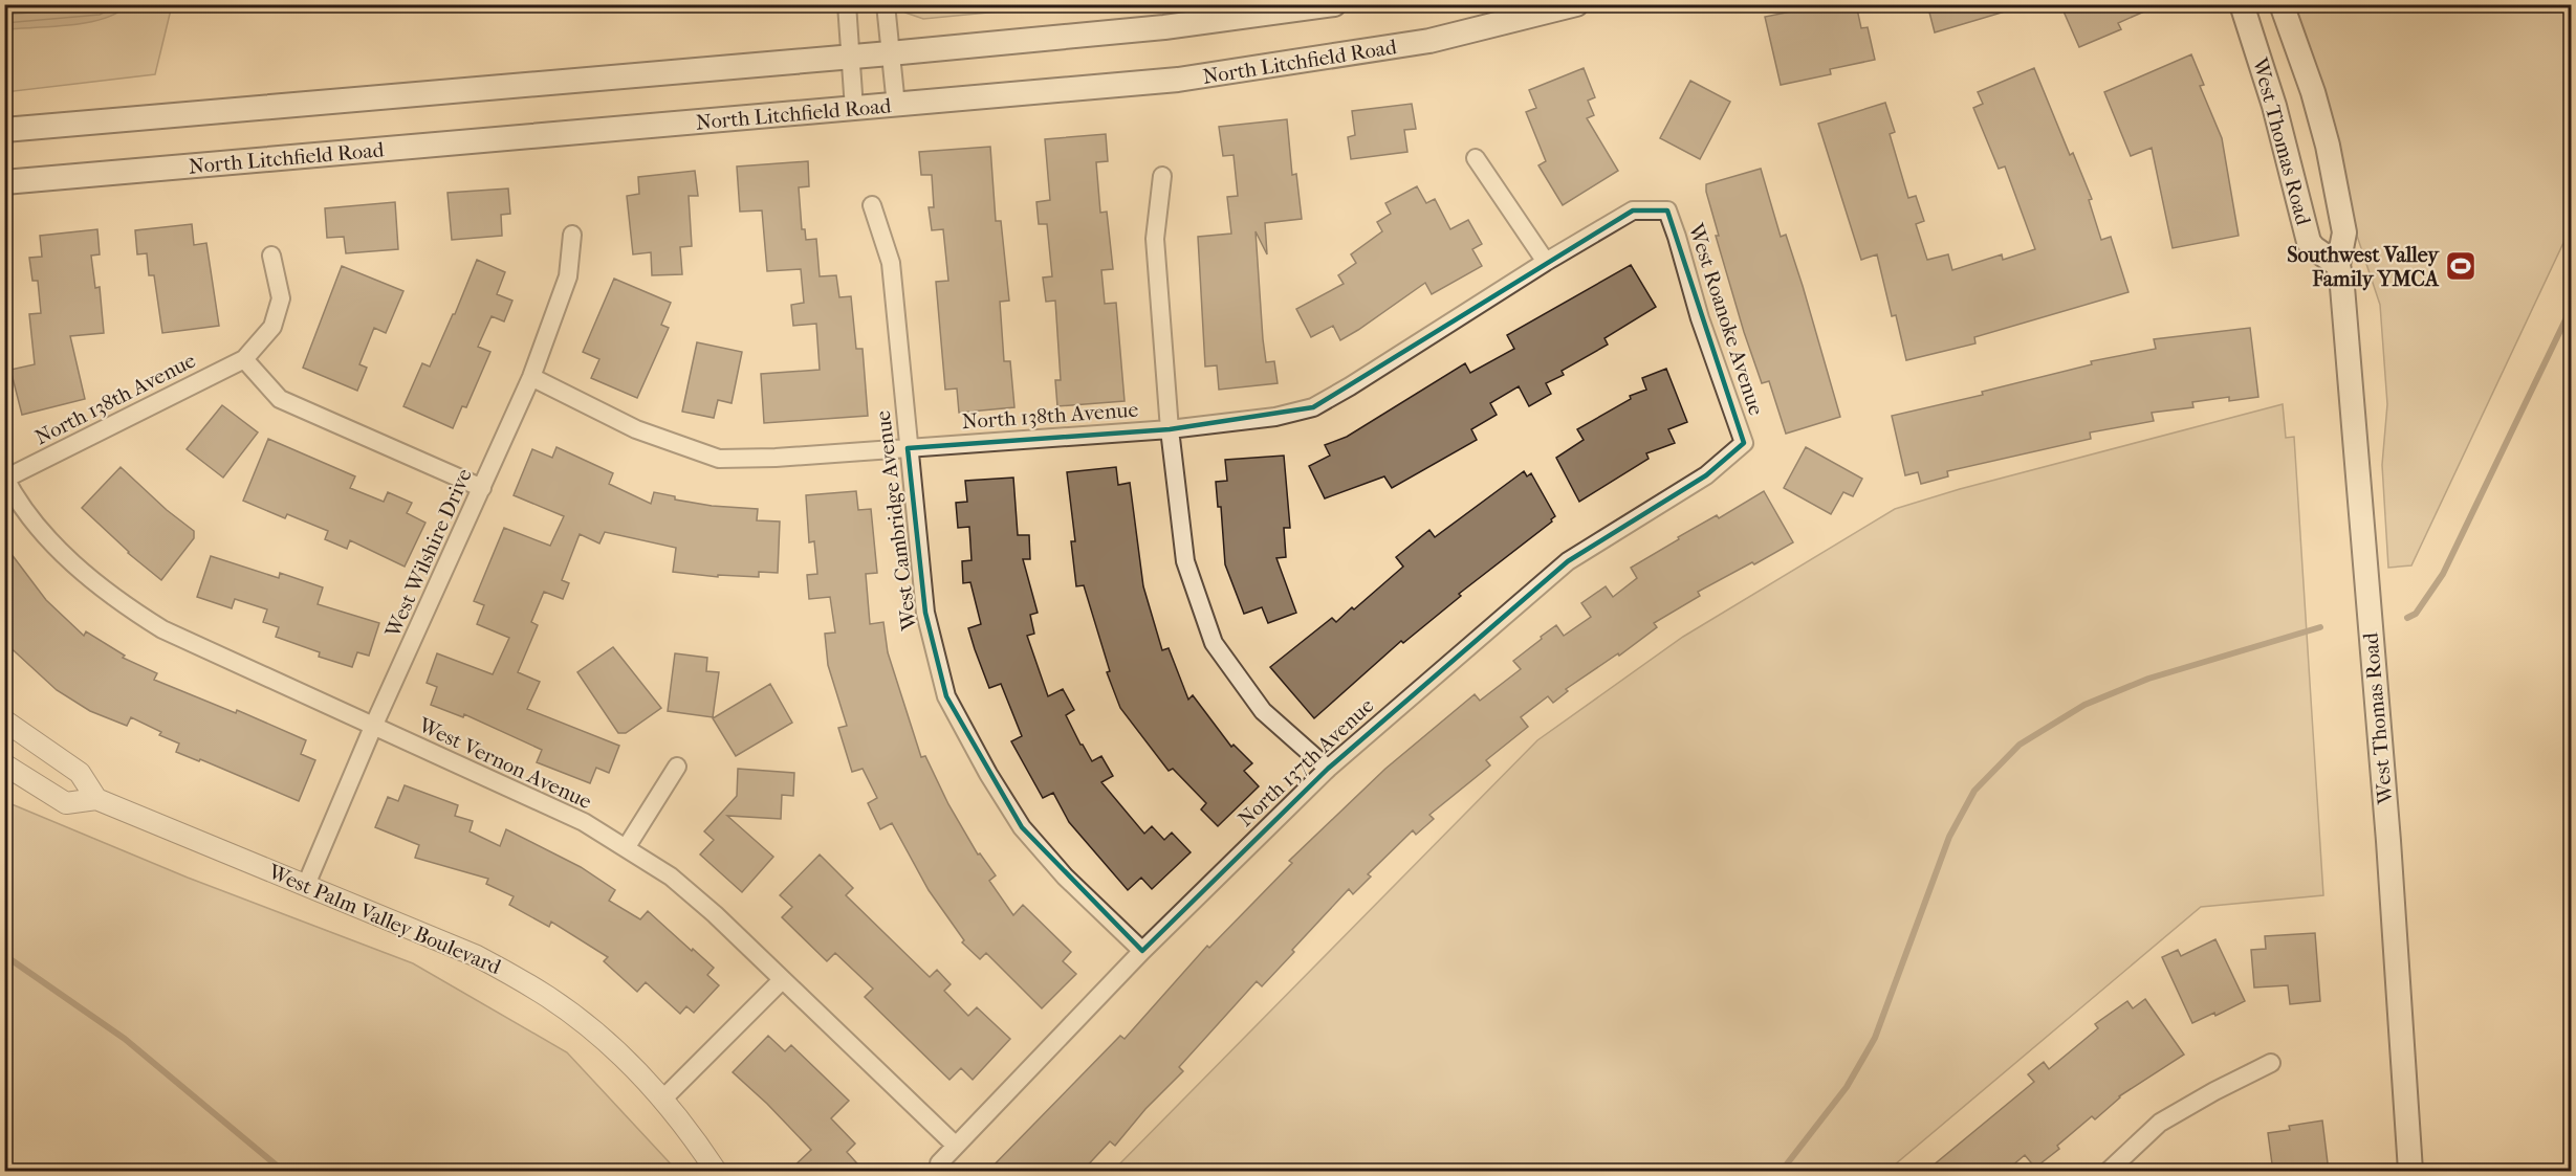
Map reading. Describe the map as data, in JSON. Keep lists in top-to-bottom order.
{
  "streets": {
    "main road": ["North Litchfield Road", "West Thomas Road"],
    "street": [
      "West Roanoke Avenue",
      "North 138th Avenue",
      "West Cambridge Avenue",
      "West Wilshire Drive",
      "North 137th Avenue",
      "West Vernon Avenue",
      "West Palm Valley Boulevard"
    ]
  },
  "crossings": [
    ["West Roanoke Avenue", "North 138th Avenue"],
    ["West Roanoke Avenue", "North 137th Avenue"],
    ["North 138th Avenue", "West Cambridge Avenue"],
    ["North 138th Avenue", "West Wilshire Drive"],
    ["North 138th Avenue", "West Vernon Avenue"],
    ["West Cambridge Avenue", "North 137th Avenue"],
    ["West Wilshire Drive", "West Vernon Avenue"],
    ["West Wilshire Drive", "West Palm Valley Boulevard"],
    ["North 137th Avenue", "West Vernon Avenue"]
  ],
  "places": {
    "sports": ["Southwest Valley Family YMCA"]
  }
}
